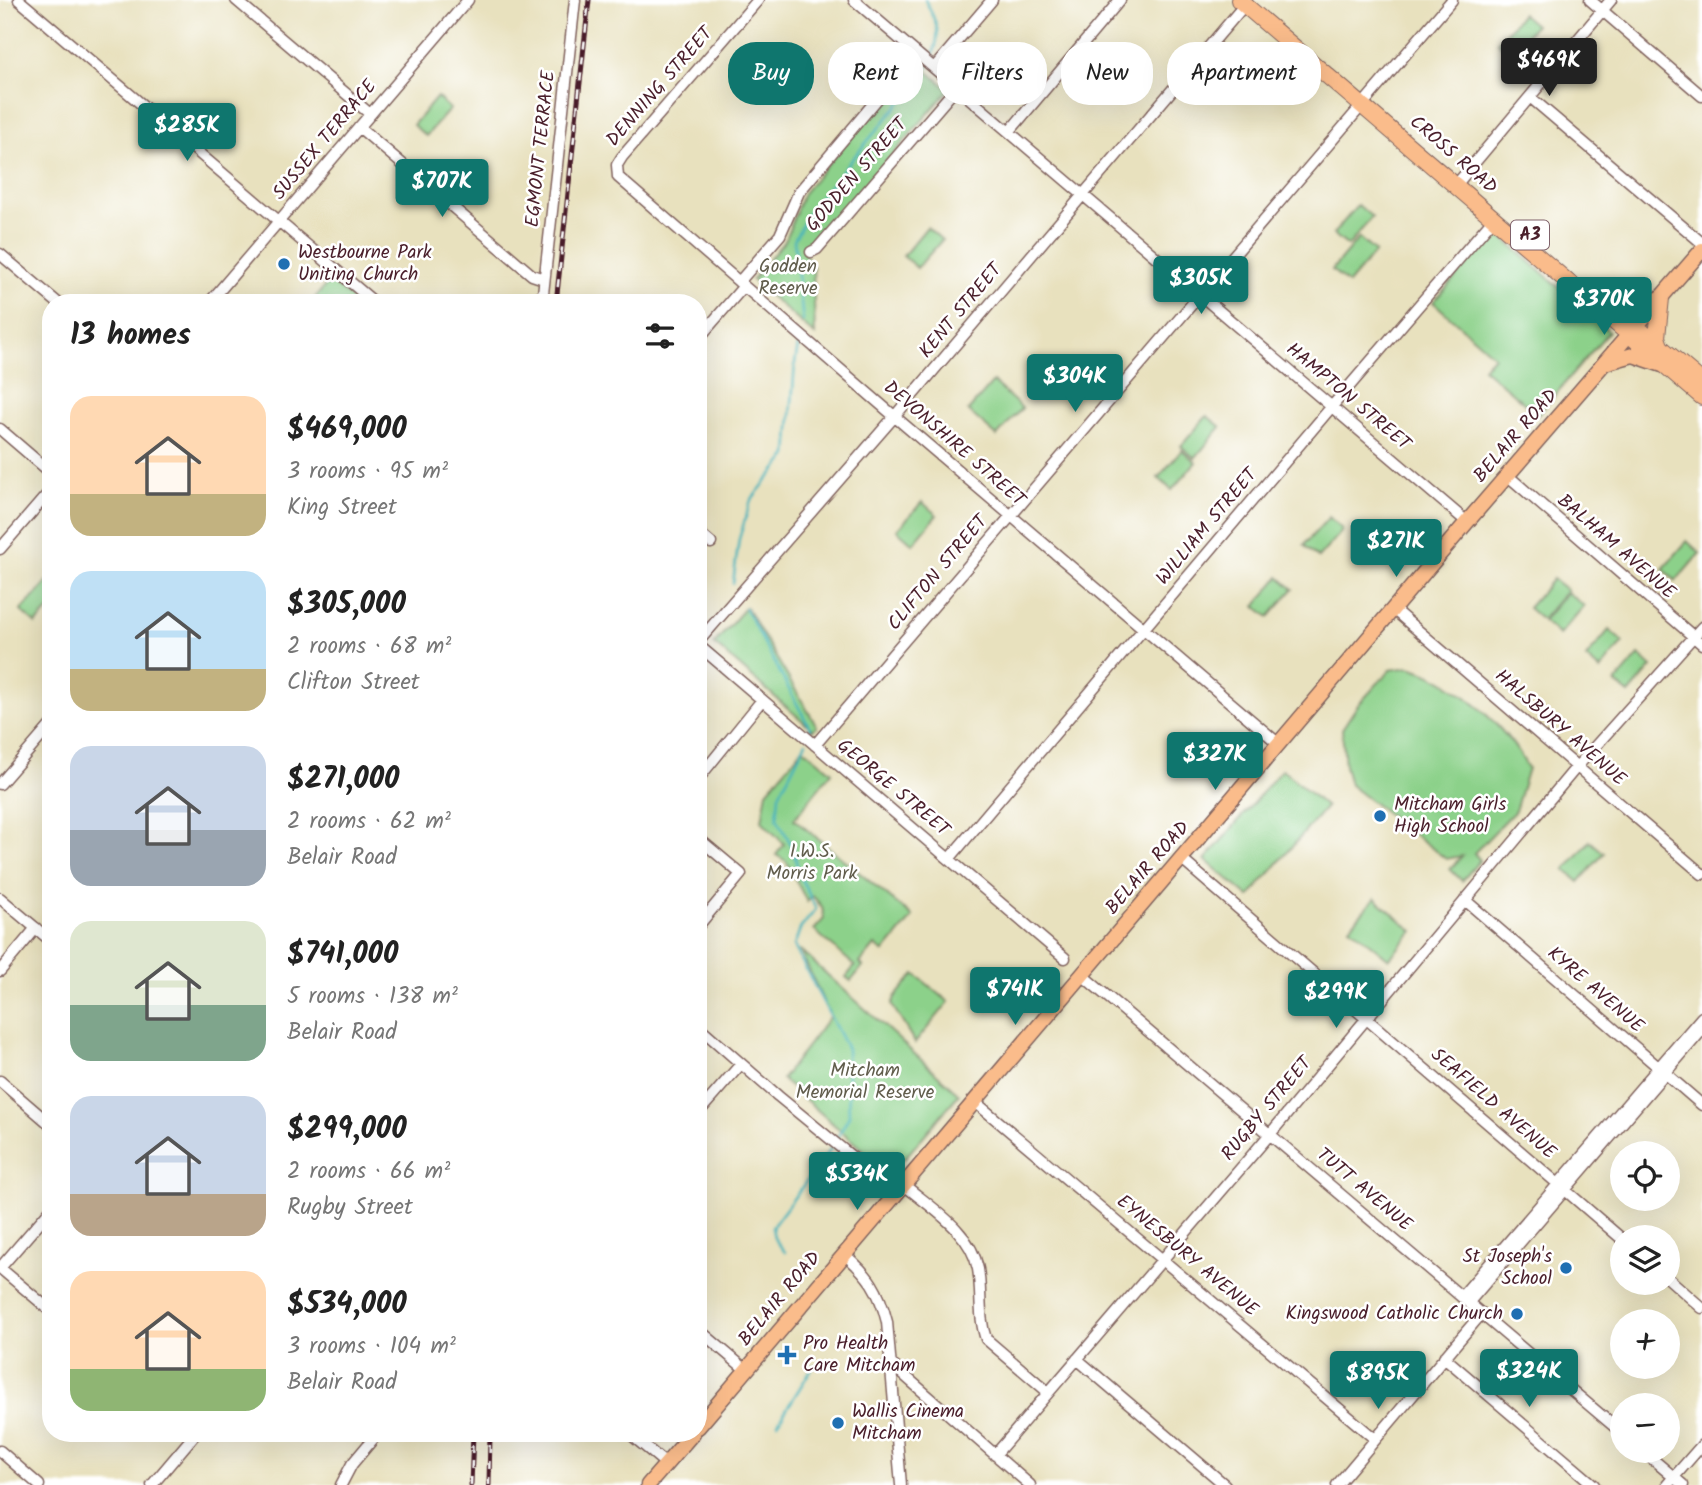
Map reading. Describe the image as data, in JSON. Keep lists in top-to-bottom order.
{
  "streets": {
    "highway": ["CROSS ROAD", "A3"],
    "main road": ["BELAIR ROAD"],
    "street": [
      "DENNING STREET",
      "SUSSEX TERRACE",
      "EGMONT TERRACE",
      "GODDEN STREET",
      "KENT STREET",
      "HAMPTON STREET",
      "DEVONSHIRE STREET",
      "WILLIAM STREET",
      "BALHAM AVENUE",
      "CLIFTON STREET",
      "HALSBURY AVENUE",
      "GEORGE STREET",
      "KYRE AVENUE",
      "SEAFIELD AVENUE",
      "RUGBY STREET",
      "TUTT AVENUE",
      "EYNESBURY AVENUE"
    ]
  },
  "crossings": [
    ["DENNING STREET", "DEVONSHIRE STREET"],
    ["CROSS ROAD", "KENT STREET"],
    ["CROSS ROAD", "BELAIR ROAD"],
    ["CROSS ROAD", "WILLIAM STREET"],
    ["CROSS ROAD", "CLIFTON STREET"],
    ["KENT STREET", "HAMPTON STREET"],
    ["KENT STREET", "DEVONSHIRE STREET"],
    ["HAMPTON STREET", "BELAIR ROAD"],
    ["HAMPTON STREET", "WILLIAM STREET"],
    ["HAMPTON STREET", "CLIFTON STREET"],
    ["BELAIR ROAD", "DEVONSHIRE STREET"],
    ["BELAIR ROAD", "BALHAM AVENUE"],
    ["BELAIR ROAD", "HALSBURY AVENUE"],
    ["BELAIR ROAD", "SEAFIELD AVENUE"],
    ["BELAIR ROAD", "TUTT AVENUE"],
    ["BELAIR ROAD", "EYNESBURY AVENUE"],
    ["DEVONSHIRE STREET", "WILLIAM STREET"],
    ["DEVONSHIRE STREET", "CLIFTON STREET"],
    ["WILLIAM STREET", "GEORGE STREET"],
    ["BALHAM AVENUE", "RUGBY STREET"],
    ["CLIFTON STREET", "GEORGE STREET"],
    ["HALSBURY AVENUE", "RUGBY STREET"],
    ["KYRE AVENUE", "RUGBY STREET"],
    ["SEAFIELD AVENUE", "RUGBY STREET"],
    ["RUGBY STREET", "TUTT AVENUE"],
    ["RUGBY STREET", "EYNESBURY AVENUE"]
  ],
  "parks": ["Godden Reserve", "I.W.S. Morris Park", "Mitcham Memorial Reserve"],
  "places": {
    "other": [
      "Westbourne Park Uniting Church",
      "Mitcham Girls High School",
      "St Joseph's School",
      "Kingswood Catholic Church",
      "Wallis Cinema Mitcham"
    ],
    "health": ["Pro Health Care Mitcham"]
  },
  "page": {
    "price": [
      "$469K",
      "$285K",
      "$707K",
      "$305K",
      "$370K",
      "$304K",
      "$271K",
      "$327K",
      "$741K",
      "$299K",
      "$534K",
      "$324K",
      "$895K"
    ],
    "chip": [
      "Buy",
      "Rent",
      "Filters",
      "New",
      "Apartment"
    ],
    "heading": "13 homes",
    "list": [
      {
        "name": "$469,000",
        "note": "3 rooms · 95 m² · King Street"
      },
      {
        "name": "$305,000",
        "note": "2 rooms · 68 m² · Clifton Street"
      },
      {
        "name": "$271,000",
        "note": "2 rooms · 62 m² · Belair Road"
      },
      {
        "name": "$741,000",
        "note": "5 rooms · 138 m² · Belair Road"
      },
      {
        "name": "$299,000",
        "note": "2 rooms · 66 m² · Rugby Street"
      },
      {
        "name": "$534,000",
        "note": "3 rooms · 104 m² · Belair Road"
      }
    ],
    "map_buttons": ["+", "−"]
  }
}
